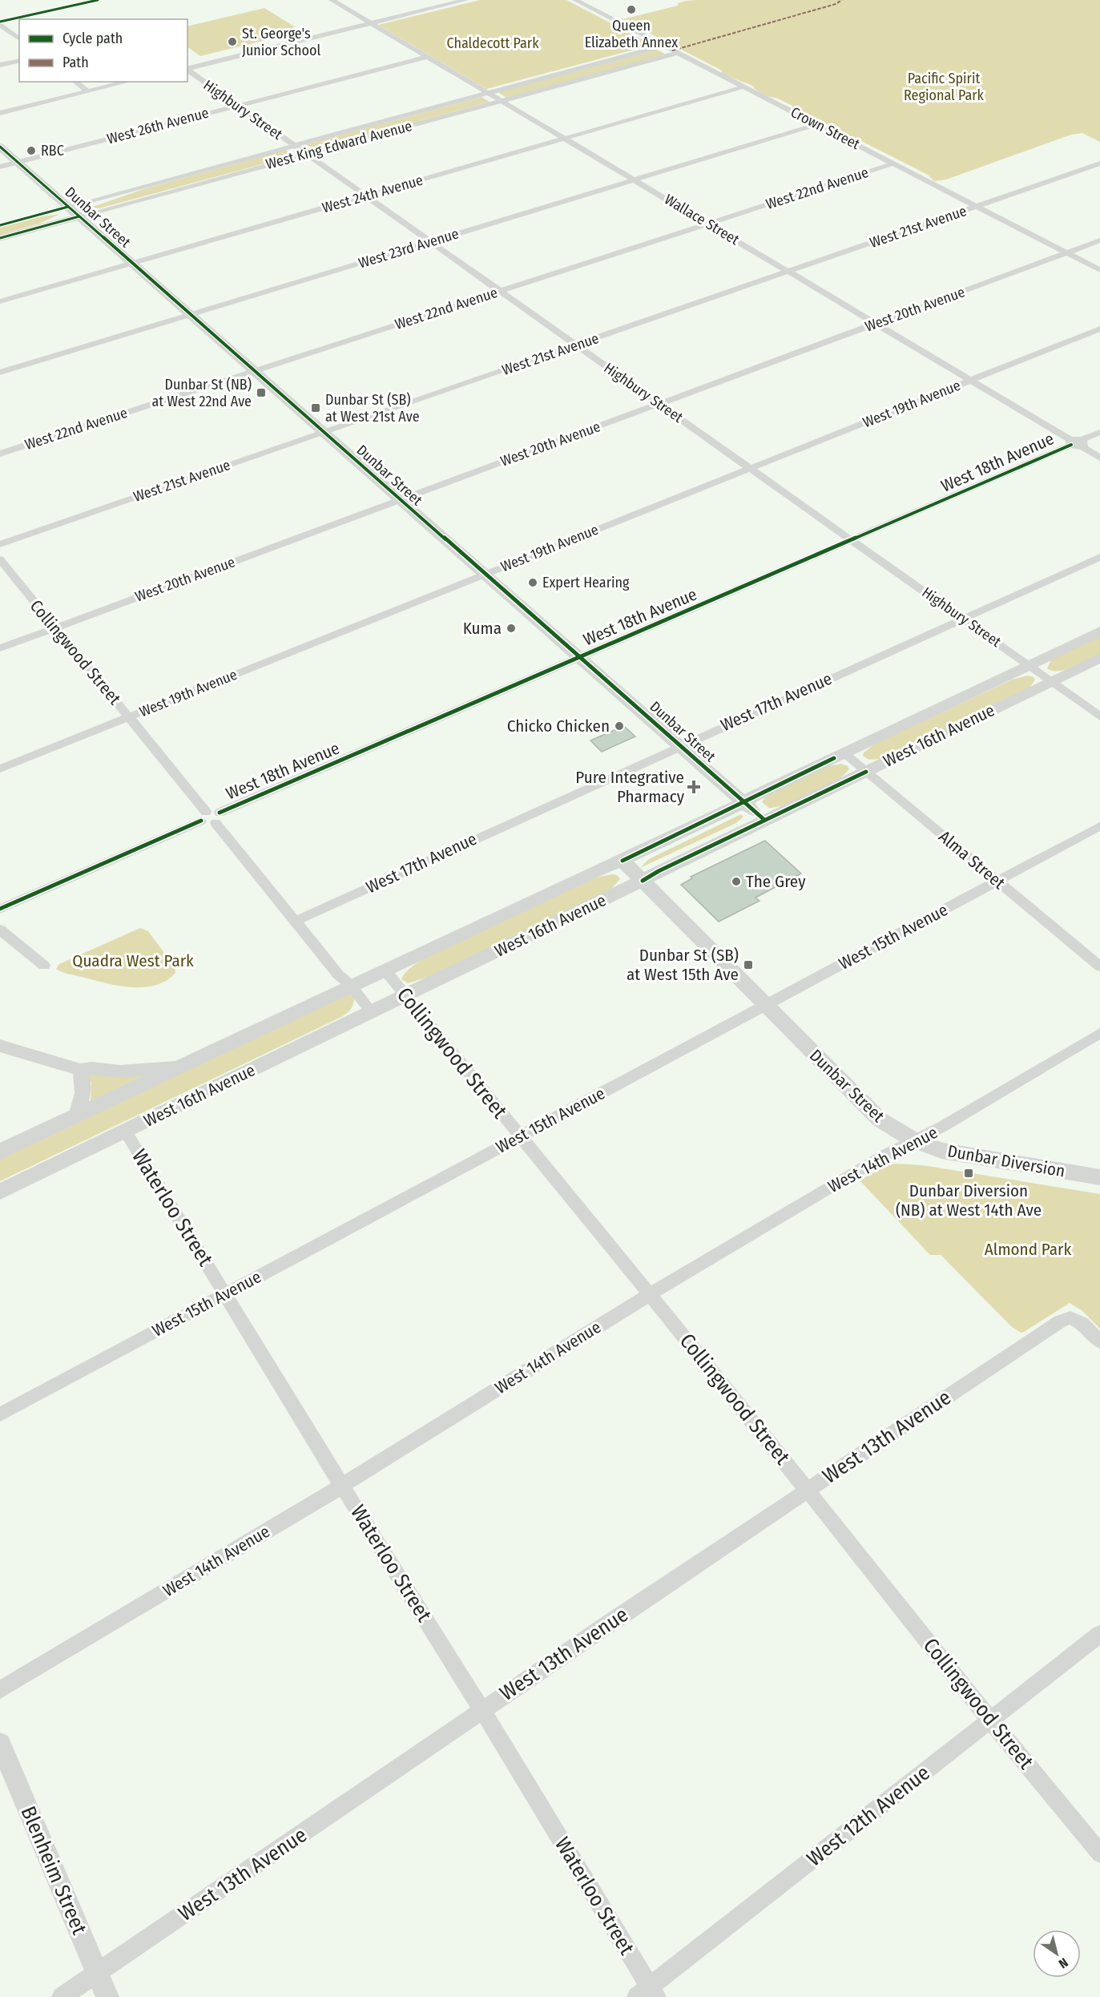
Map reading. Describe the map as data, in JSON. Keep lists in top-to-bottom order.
{
  "streets": {
    "main road": [
      "West King Edward Avenue",
      "Dunbar Street",
      "West 16th Avenue",
      "Dunbar Diversion"
    ],
    "street": [
      "Highbury Street",
      "West 26th Avenue",
      "Crown Street",
      "West 22nd Avenue",
      "West 24th Avenue",
      "Wallace Street",
      "West 21st Avenue",
      "West 23rd Avenue",
      "West 20th Avenue",
      "West 19th Avenue",
      "West 18th Avenue",
      "Collingwood Street",
      "West 17th Avenue",
      "Alma Street",
      "West 15th Avenue",
      "West 14th Avenue",
      "Waterloo Street",
      "West 13th Avenue",
      "West 12th Avenue",
      "Blenheim Street"
    ]
  },
  "crossings": [
    ["Highbury Street", "West 26th Avenue"],
    ["Highbury Street", "West King Edward Avenue"],
    ["Highbury Street", "West 22nd Avenue"],
    ["Highbury Street", "West 24th Avenue"],
    ["Highbury Street", "West 21st Avenue"],
    ["Highbury Street", "West 23rd Avenue"],
    ["Highbury Street", "West 20th Avenue"],
    ["Highbury Street", "West 19th Avenue"],
    ["Highbury Street", "West 18th Avenue"],
    ["Highbury Street", "West 17th Avenue"],
    ["Highbury Street", "West 16th Avenue"],
    ["West 26th Avenue", "Dunbar Street"],
    ["West 26th Avenue", "Wallace Street"],
    ["Crown Street", "West King Edward Avenue"],
    ["Crown Street", "West 22nd Avenue"],
    ["Crown Street", "West 24th Avenue"],
    ["Crown Street", "West 21st Avenue"],
    ["Crown Street", "West 23rd Avenue"],
    ["Crown Street", "West 20th Avenue"],
    ["West King Edward Avenue", "Dunbar Street"],
    ["West King Edward Avenue", "Wallace Street"],
    ["West 22nd Avenue", "Dunbar Street"],
    ["West 22nd Avenue", "Wallace Street"],
    ["West 24th Avenue", "Dunbar Street"],
    ["West 24th Avenue", "Wallace Street"],
    ["Dunbar Street", "West 21st Avenue"],
    ["Dunbar Street", "West 23rd Avenue"],
    ["Dunbar Street", "West 20th Avenue"],
    ["Dunbar Street", "West 19th Avenue"],
    ["Dunbar Street", "West 18th Avenue"],
    ["Dunbar Street", "West 17th Avenue"],
    ["Dunbar Street", "West 16th Avenue"],
    ["Dunbar Street", "West 15th Avenue"],
    ["Dunbar Street", "West 14th Avenue"],
    ["Dunbar Street", "Dunbar Diversion"],
    ["Wallace Street", "West 21st Avenue"],
    ["Wallace Street", "West 23rd Avenue"],
    ["Wallace Street", "West 20th Avenue"],
    ["Wallace Street", "West 19th Avenue"],
    ["Wallace Street", "West 18th Avenue"],
    ["West 20th Avenue", "Collingwood Street"],
    ["West 19th Avenue", "Collingwood Street"],
    ["West 18th Avenue", "Collingwood Street"],
    ["Collingwood Street", "West 17th Avenue"],
    ["Collingwood Street", "West 16th Avenue"],
    ["Collingwood Street", "West 15th Avenue"],
    ["Collingwood Street", "West 14th Avenue"],
    ["Collingwood Street", "West 13th Avenue"],
    ["Collingwood Street", "West 12th Avenue"],
    ["West 16th Avenue", "Alma Street"],
    ["West 16th Avenue", "Waterloo Street"],
    ["Alma Street", "West 15th Avenue"],
    ["West 15th Avenue", "Waterloo Street"],
    ["West 14th Avenue", "Dunbar Diversion"],
    ["West 14th Avenue", "Waterloo Street"],
    ["Waterloo Street", "West 13th Avenue"],
    ["Waterloo Street", "West 12th Avenue"],
    ["West 13th Avenue", "Blenheim Street"]
  ],
  "parks": [
    "Chaldecott Park",
    "Pacific Spirit Regional Park",
    "Quadra West Park",
    "Almond Park"
  ],
  "places": {
    "other": [
      "Queen Elizabeth Annex",
      "St. George's Junior School",
      "RBC",
      "Expert Hearing",
      "Kuma",
      "Chicko Chicken",
      "The Grey"
    ],
    "transit": [
      "Dunbar St (NB) at West 22nd Ave",
      "Dunbar St (SB) at West 21st Ave",
      "Dunbar St (SB) at West 15th Ave",
      "Dunbar Diversion (NB) at West 14th Ave"
    ],
    "health": ["Pure Integrative Pharmacy"]
  },
  "legend": ["Cycle path", "Path"],
  "north": "bottom right"
}
